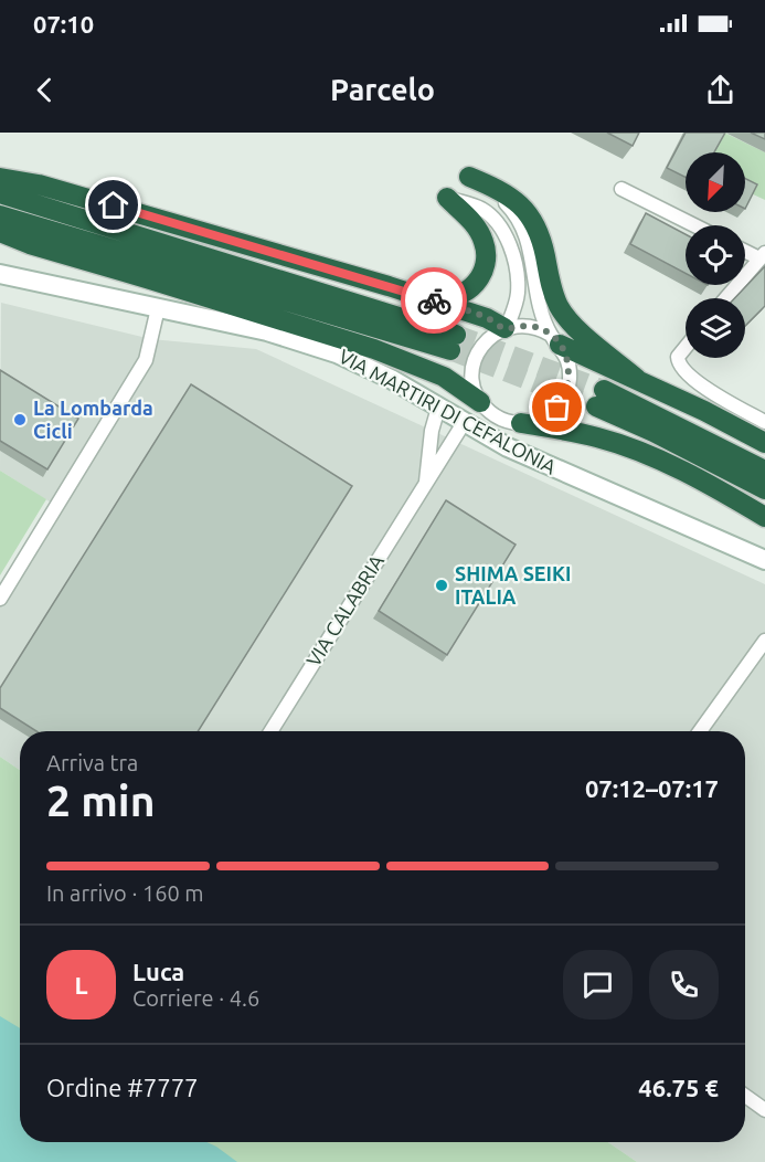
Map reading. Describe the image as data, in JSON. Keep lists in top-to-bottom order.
{
  "streets": {
    "street": ["VIA MARTIRI DI CEFALONIA", "VIA CALABRIA"]
  },
  "crossings": [
    ["VIA MARTIRI DI CEFALONIA", "VIA CALABRIA"]
  ],
  "places": ["La Lombarda Cicli", "SHIMA SEIKI ITALIA"],
  "north": "bottom left",
  "page": {
    "status": "07:10",
    "header": "Parcelo",
    "heading": ["2 min", "Arriva tra", "07:12–07:17"],
    "panel": [
      "Luca",
      "Corriere · 4.6",
      "Ordine #7777",
      "46.75 €"
    ],
    "bar": "In arrivo · 160 m",
    "round": "L"
  }
}
